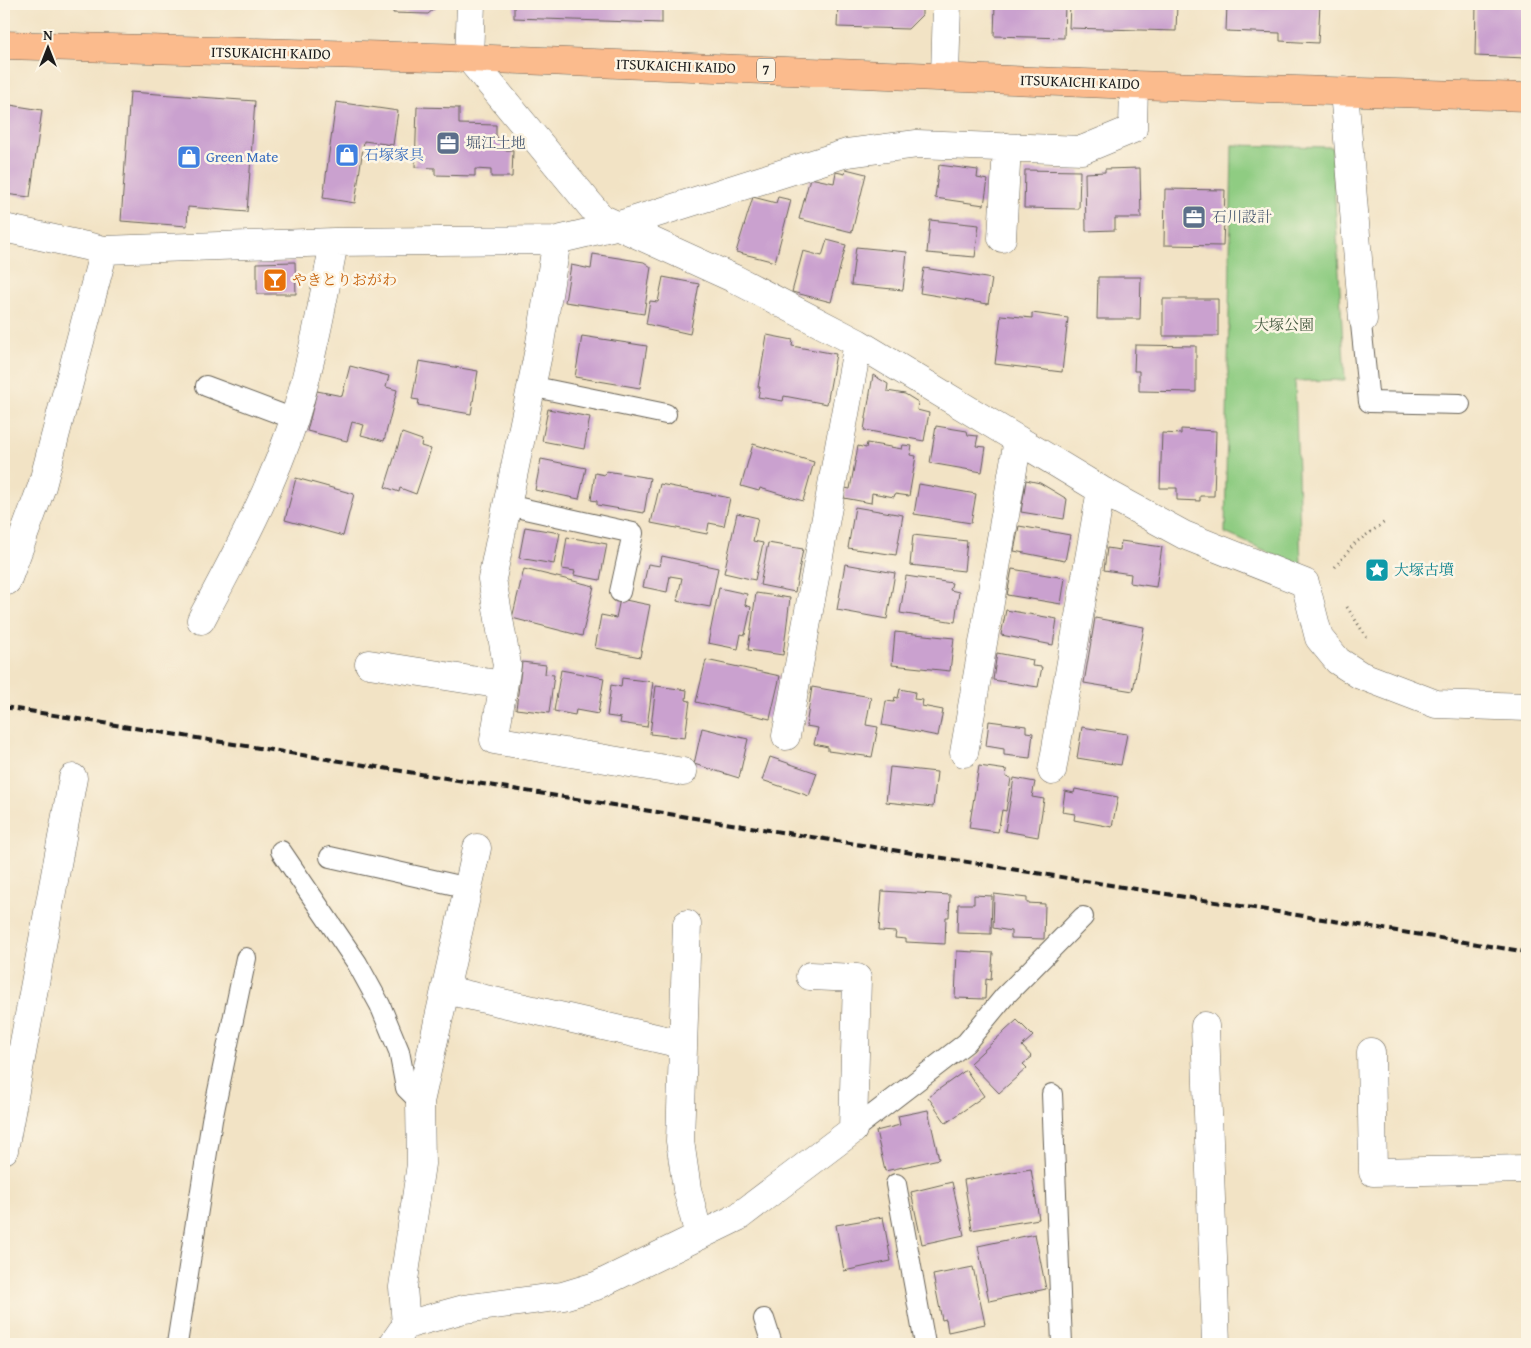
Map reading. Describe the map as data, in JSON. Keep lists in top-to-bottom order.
{
  "streets": {
    "main road": ["ITSUKAICHI KAIDO", "7"]
  },
  "parks": ["大塚公園"],
  "places": {
    "office": ["堀江土地", "石川設計"],
    "shop": ["石塚家具", "Green Mate"],
    "bar": ["やきとりおがわ"],
    "place": ["大塚古墳"]
  },
  "north": "top"
}
